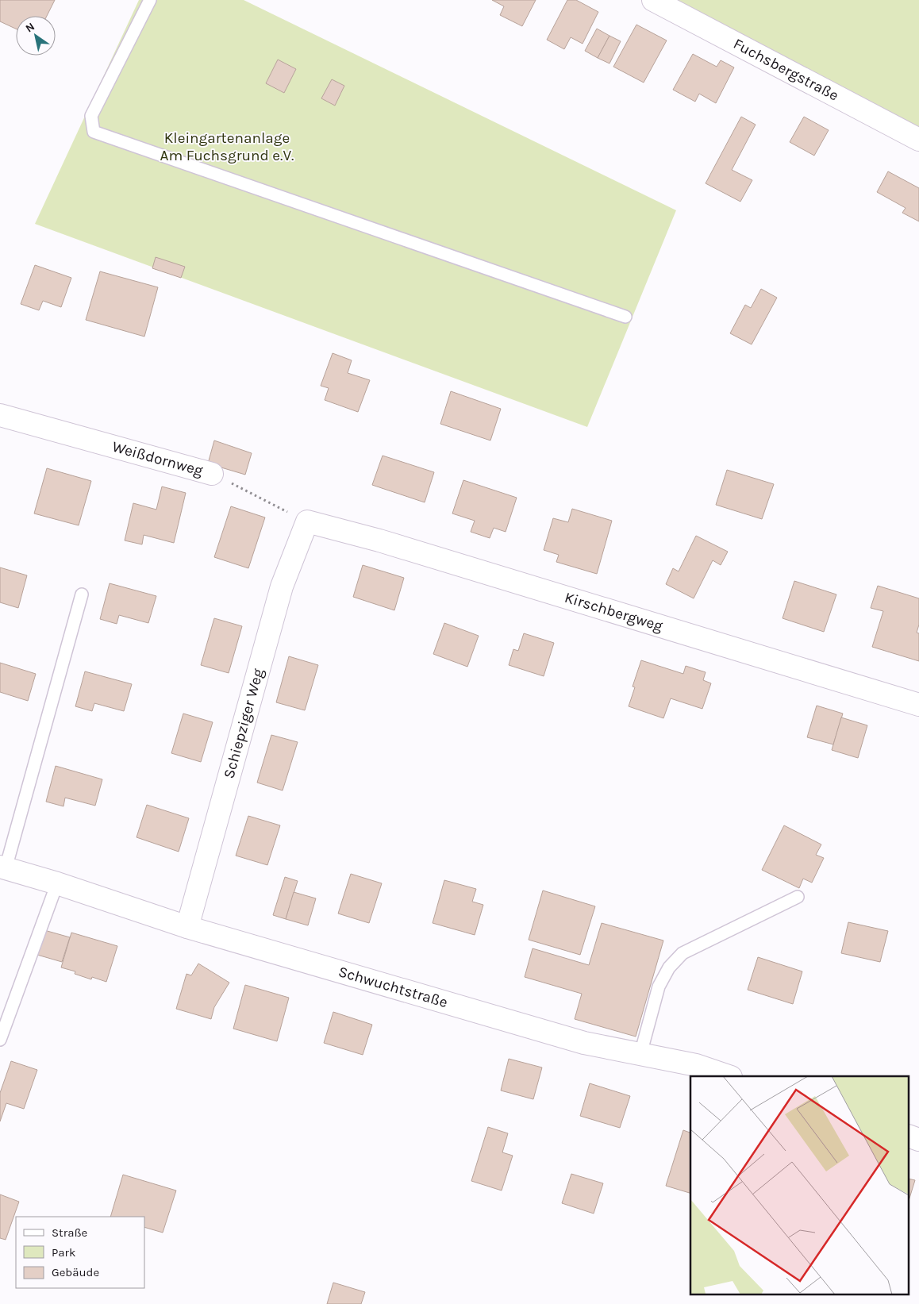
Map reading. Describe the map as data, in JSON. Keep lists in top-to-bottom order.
{
  "streets": {
    "street": [
      "Fuchsbergstraße",
      "Weißdornweg",
      "Kirschbergweg",
      "Schiepziger Weg",
      "Schwuchtstraße"
    ]
  },
  "crossings": [
    ["Weißdornweg", "Kirschbergweg"],
    ["Weißdornweg", "Schiepziger Weg"],
    ["Kirschbergweg", "Schiepziger Weg"],
    ["Schiepziger Weg", "Schwuchtstraße"]
  ],
  "parks": ["Kleingartenanlage Am Fuchsgrund e.V."],
  "legend": ["Straße", "Park", "Gebäude"],
  "north": "top left"
}
